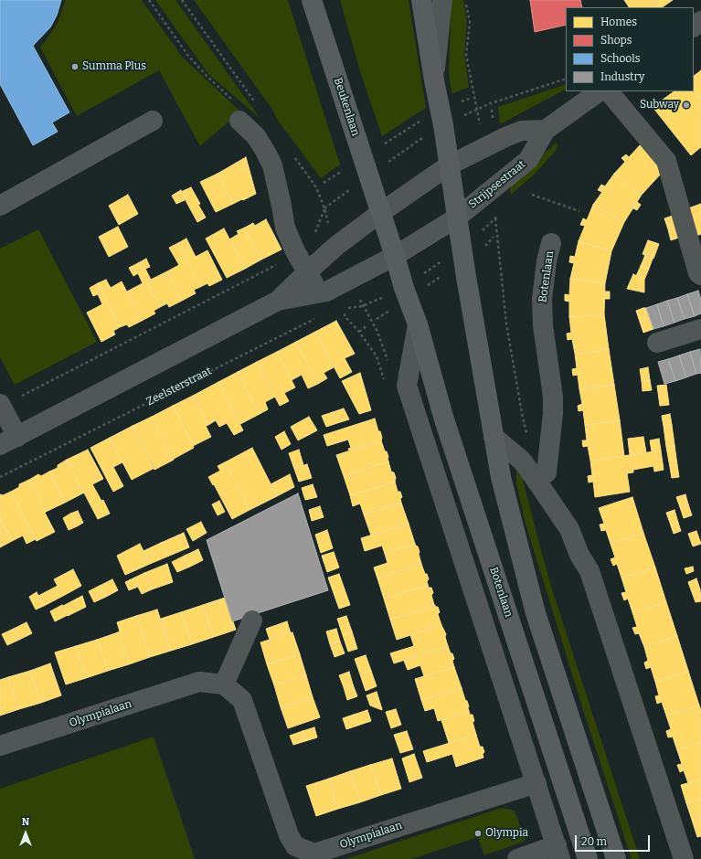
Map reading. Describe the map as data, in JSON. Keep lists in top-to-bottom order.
{
  "streets": {
    "main road": ["Beukenlaan", "Botenlaan"],
    "street": ["Strijpsestraat", "Olympialaan"],
    "path": ["Zeelsterstraat"]
  },
  "crossings": [
    ["Beukenlaan", "Strijpsestraat"],
    ["Beukenlaan", "Botenlaan"],
    ["Strijpsestraat", "Botenlaan"]
  ],
  "places": ["Summa Plus", "Subway", "Olympia"],
  "legend": [
    "Homes",
    "Shops",
    "Schools",
    "Industry"
  ],
  "scale_bar": "20 m",
  "north": "top"
}
